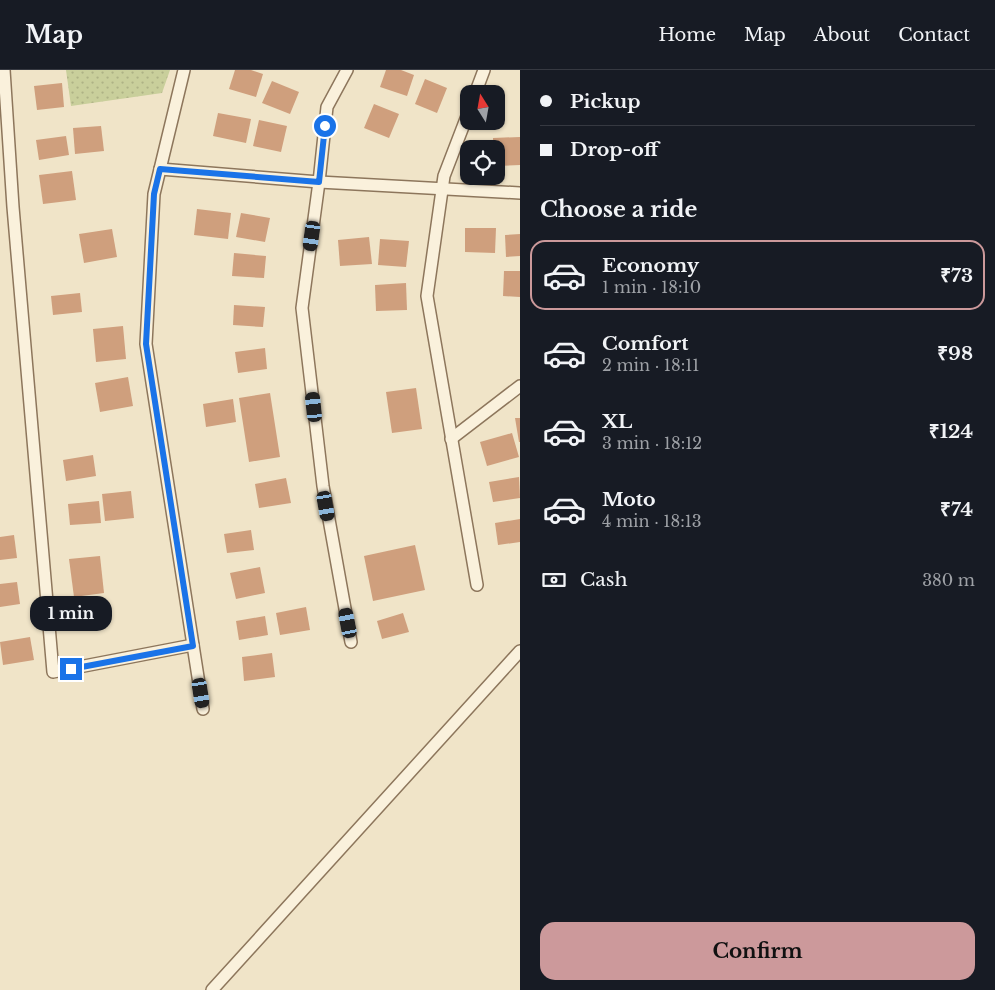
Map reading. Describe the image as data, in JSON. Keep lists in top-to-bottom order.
{
  "north": "top",
  "page": {
    "header": "Map",
    "nav": [
      "Home",
      "Map",
      "About",
      "Contact"
    ],
    "banner": ["Pickup", "Drop-off"],
    "heading": "Choose a ride",
    "list": [
      {
        "name": "Economy",
        "note": "1 min · 18:10",
        "value": "₹73"
      },
      {
        "name": "Comfort",
        "note": "2 min · 18:11",
        "value": "₹98"
      },
      {
        "name": "XL",
        "note": "3 min · 18:12",
        "value": "₹124"
      },
      {
        "name": "Moto",
        "note": "4 min · 18:13",
        "value": "₹74"
      }
    ],
    "pay": ["Cash", "380 m"],
    "bubble": "1 min",
    "buttons": "Confirm"
  }
}
